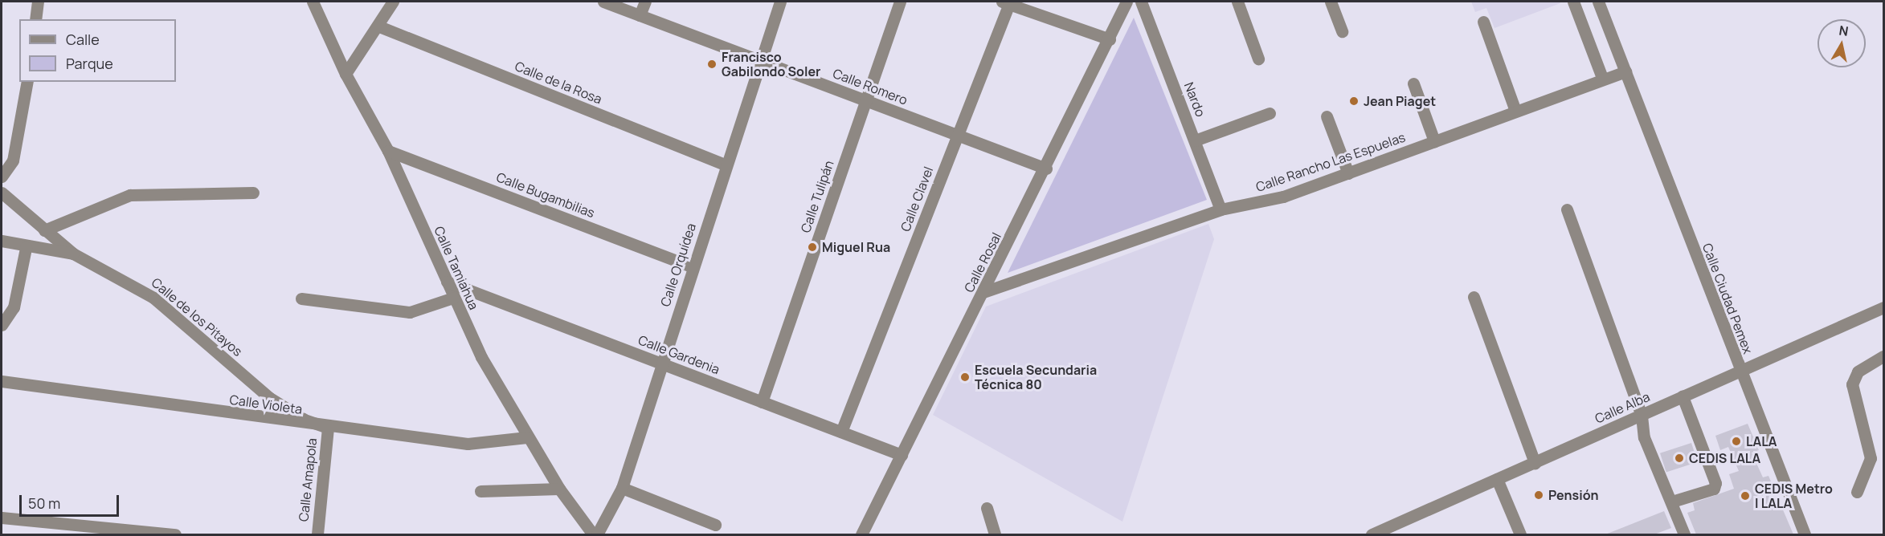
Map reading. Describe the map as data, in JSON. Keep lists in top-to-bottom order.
{
  "streets": {
    "street": [
      "Calle de la Rosa",
      "Calle Romero",
      "Nardo",
      "Calle Rancho Las Espuelas",
      "Calle Bugambilias",
      "Calle Tulipán",
      "Calle Clavel",
      "Calle Rosal",
      "Calle Orquídea",
      "Calle Tamiahua",
      "Calle Ciudad Pemex",
      "Calle de los Pitayos",
      "Calle Gardenia",
      "Calle Violeta",
      "Calle Alba",
      "Calle Amapola"
    ]
  },
  "crossings": [
    ["Calle de la Rosa", "Calle Orquídea"],
    ["Calle Romero", "Calle Tulipán"],
    ["Calle Romero", "Calle Clavel"],
    ["Calle Romero", "Calle Rosal"],
    ["Calle Romero", "Calle Orquídea"],
    ["Nardo", "Calle Rancho Las Espuelas"],
    ["Calle Rancho Las Espuelas", "Calle Rosal"],
    ["Calle Bugambilias", "Calle Orquídea"],
    ["Calle Bugambilias", "Calle Tamiahua"],
    ["Calle Tulipán", "Calle Gardenia"],
    ["Calle Clavel", "Calle Gardenia"],
    ["Calle Rosal", "Calle Gardenia"],
    ["Calle Orquídea", "Calle Gardenia"],
    ["Calle Tamiahua", "Calle Gardenia"],
    ["Calle Tamiahua", "Calle Violeta"],
    ["Calle Ciudad Pemex", "Calle Alba"],
    ["Calle de los Pitayos", "Calle Violeta"],
    ["Calle de los Pitayos", "Calle Amapola"],
    ["Calle Violeta", "Calle Amapola"]
  ],
  "places": [
    "Francisco Gabilondo Soler",
    "Jean Piaget",
    "Miguel Rua",
    "Escuela Secundaria Técnica 80",
    "LALA",
    "CEDIS LALA",
    "Pensión",
    "CEDIS Metro I LALA"
  ],
  "legend": ["Calle", "Parque"],
  "scale_bar": "50 m",
  "north": "top"
}
